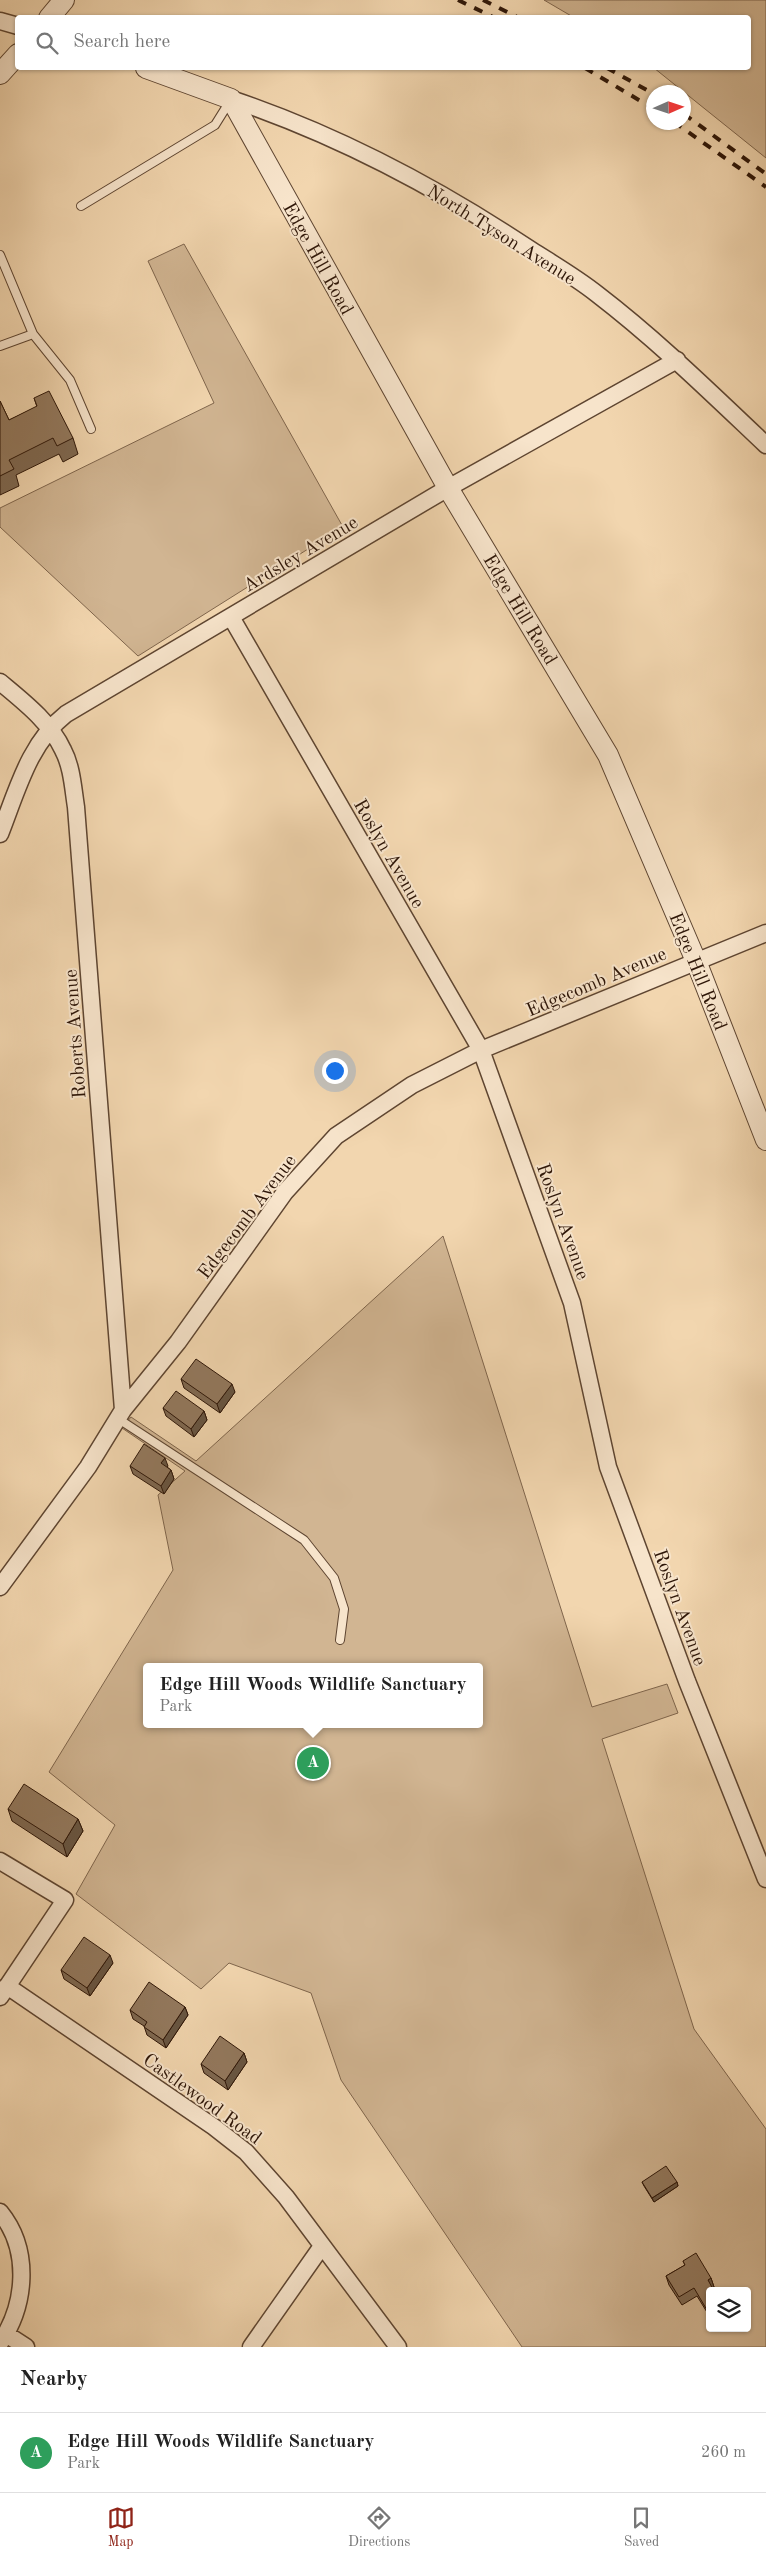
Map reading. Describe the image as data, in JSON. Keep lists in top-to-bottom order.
{
  "streets": {
    "street": [
      "North Tyson Avenue",
      "Edge Hill Road",
      "Ardsley Avenue",
      "Roslyn Avenue",
      "Edgecomb Avenue",
      "Roberts Avenue",
      "Castlewood Road"
    ]
  },
  "crossings": [
    ["North Tyson Avenue", "Edge Hill Road"],
    ["North Tyson Avenue", "Ardsley Avenue"],
    ["Edge Hill Road", "Ardsley Avenue"],
    ["Edge Hill Road", "Edgecomb Avenue"],
    ["Ardsley Avenue", "Roslyn Avenue"],
    ["Ardsley Avenue", "Roberts Avenue"],
    ["Roslyn Avenue", "Edgecomb Avenue"],
    ["Edgecomb Avenue", "Roberts Avenue"]
  ],
  "north": "right",
  "page": {
    "search": "Search here",
    "popup": ["Edge Hill Woods Wildlife Sanctuary", "Park"],
    "pins": "A",
    "heading": "Nearby",
    "list": [
      {
        "mark": "A",
        "name": "Edge Hill Woods Wildlife Sanctuary",
        "note": "Park",
        "value": "260 m"
      }
    ],
    "nav": ["Map", "Directions", "Saved"]
  }
}
